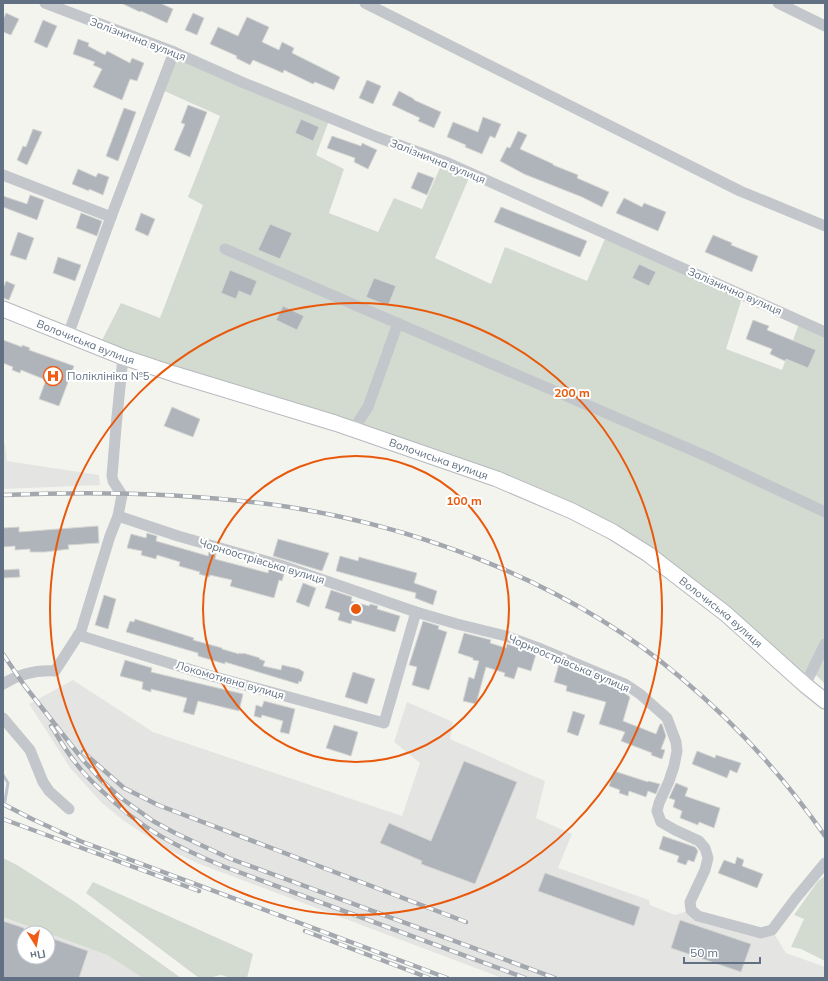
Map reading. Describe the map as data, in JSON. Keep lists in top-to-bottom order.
{
  "streets": {
    "main road": ["Волочиська вулиця"],
    "street": ["Залізнична вулиця", "Чорноострівська вулиця", "Локомотивна вулиця"]
  },
  "crossings": [
    ["Чорноострівська вулиця", "Локомотивна вулиця"]
  ],
  "places": {
    "hospital": ["Поліклініка №5"]
  },
  "scale_bar": "50 m",
  "north": "bottom",
  "rings": ["200 m", "100 m"]
}
